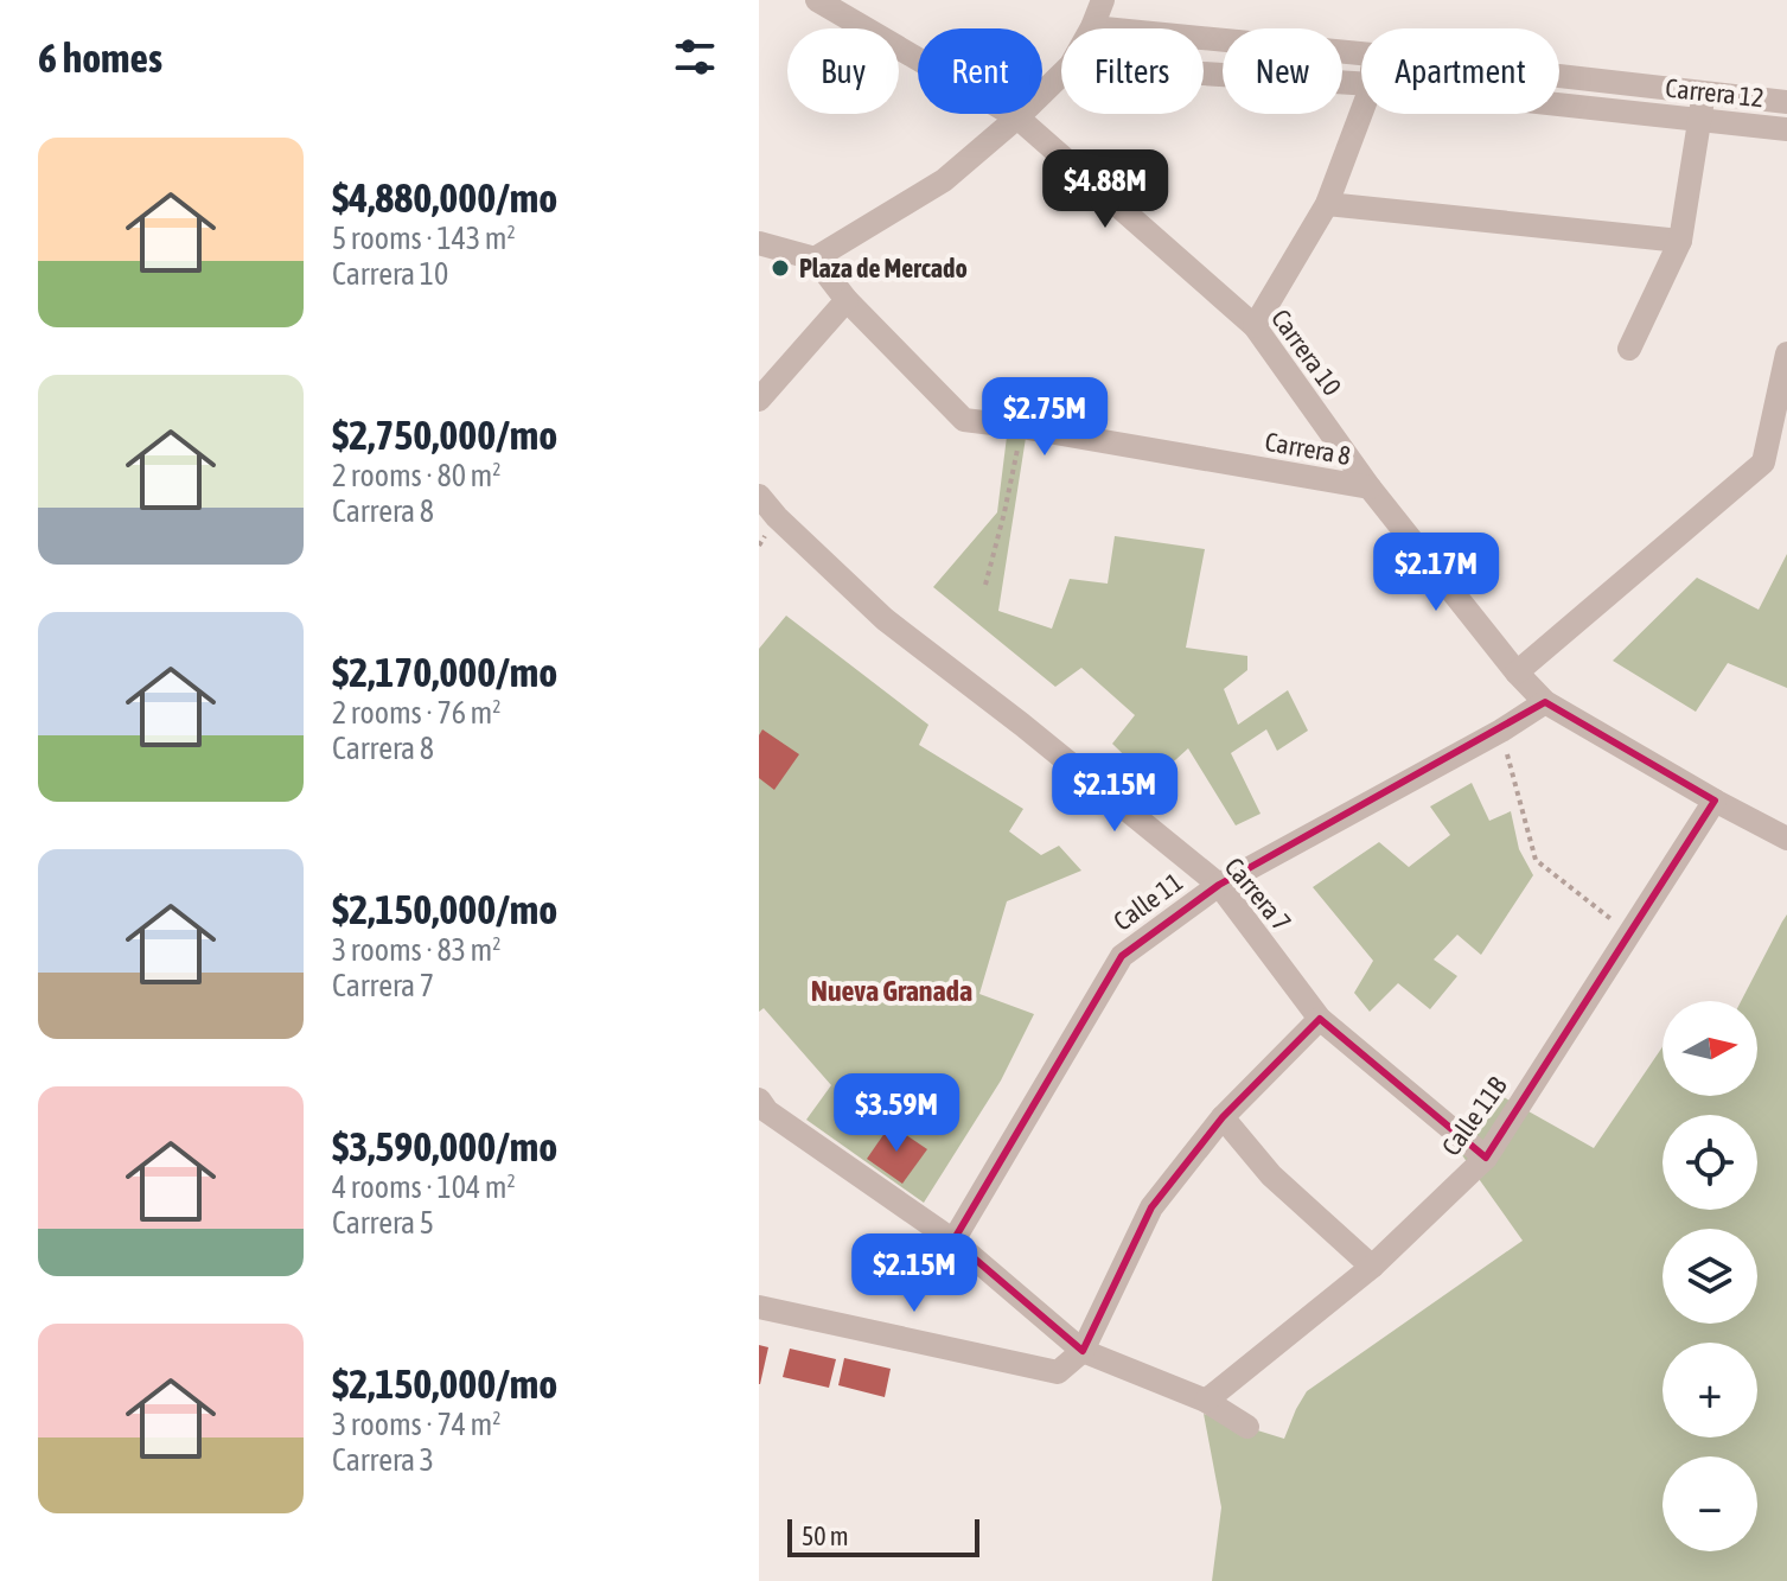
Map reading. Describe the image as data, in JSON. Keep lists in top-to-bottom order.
{
  "streets": {
    "street": [
      "Carrera 12",
      "Carrera 10",
      "Carrera 8",
      "Carrera 7",
      "Calle 11",
      "Calle 11B"
    ]
  },
  "crossings": [
    ["Carrera 10", "Carrera 8"],
    ["Carrera 8", "Calle 11"],
    ["Carrera 8", "Calle 11B"],
    ["Carrera 7", "Calle 11"],
    ["Carrera 7", "Calle 11B"]
  ],
  "districts": ["Nueva Granada"],
  "places": ["Plaza de Mercado"],
  "scale_bar": "50 m",
  "north": "right",
  "page": {
    "heading": "6 homes",
    "chip": [
      "Buy",
      "Rent",
      "Filters",
      "New",
      "Apartment"
    ],
    "list": [
      {
        "name": "$4,880,000/mo",
        "note": "5 rooms · 143 m² · Carrera 10"
      },
      {
        "name": "$2,750,000/mo",
        "note": "2 rooms · 80 m² · Carrera 8"
      },
      {
        "name": "$2,170,000/mo",
        "note": "2 rooms · 76 m² · Carrera 8"
      },
      {
        "name": "$2,150,000/mo",
        "note": "3 rooms · 83 m² · Carrera 7"
      },
      {
        "name": "$3,590,000/mo",
        "note": "4 rooms · 104 m² · Carrera 5"
      },
      {
        "name": "$2,150,000/mo",
        "note": "3 rooms · 74 m² · Carrera 3"
      }
    ],
    "price": [
      "$4.88M",
      "$2.75M",
      "$2.17M",
      "$2.15M",
      "$3.59M",
      "$2.15M"
    ],
    "map_buttons": ["+", "−"],
    "scale": "50 m"
  }
}
